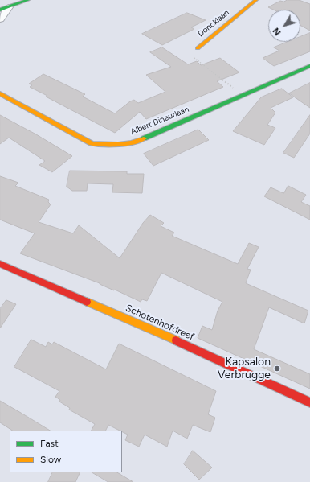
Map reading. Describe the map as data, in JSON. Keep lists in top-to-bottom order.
{
  "streets": {
    "street": ["Doncklaan", "Albert Dineurlaan", "Schotenhofdreef"]
  },
  "places": ["Kapsalon Verbrugge"],
  "legend": ["Fast", "Slow"],
  "north": "bottom left"
}
